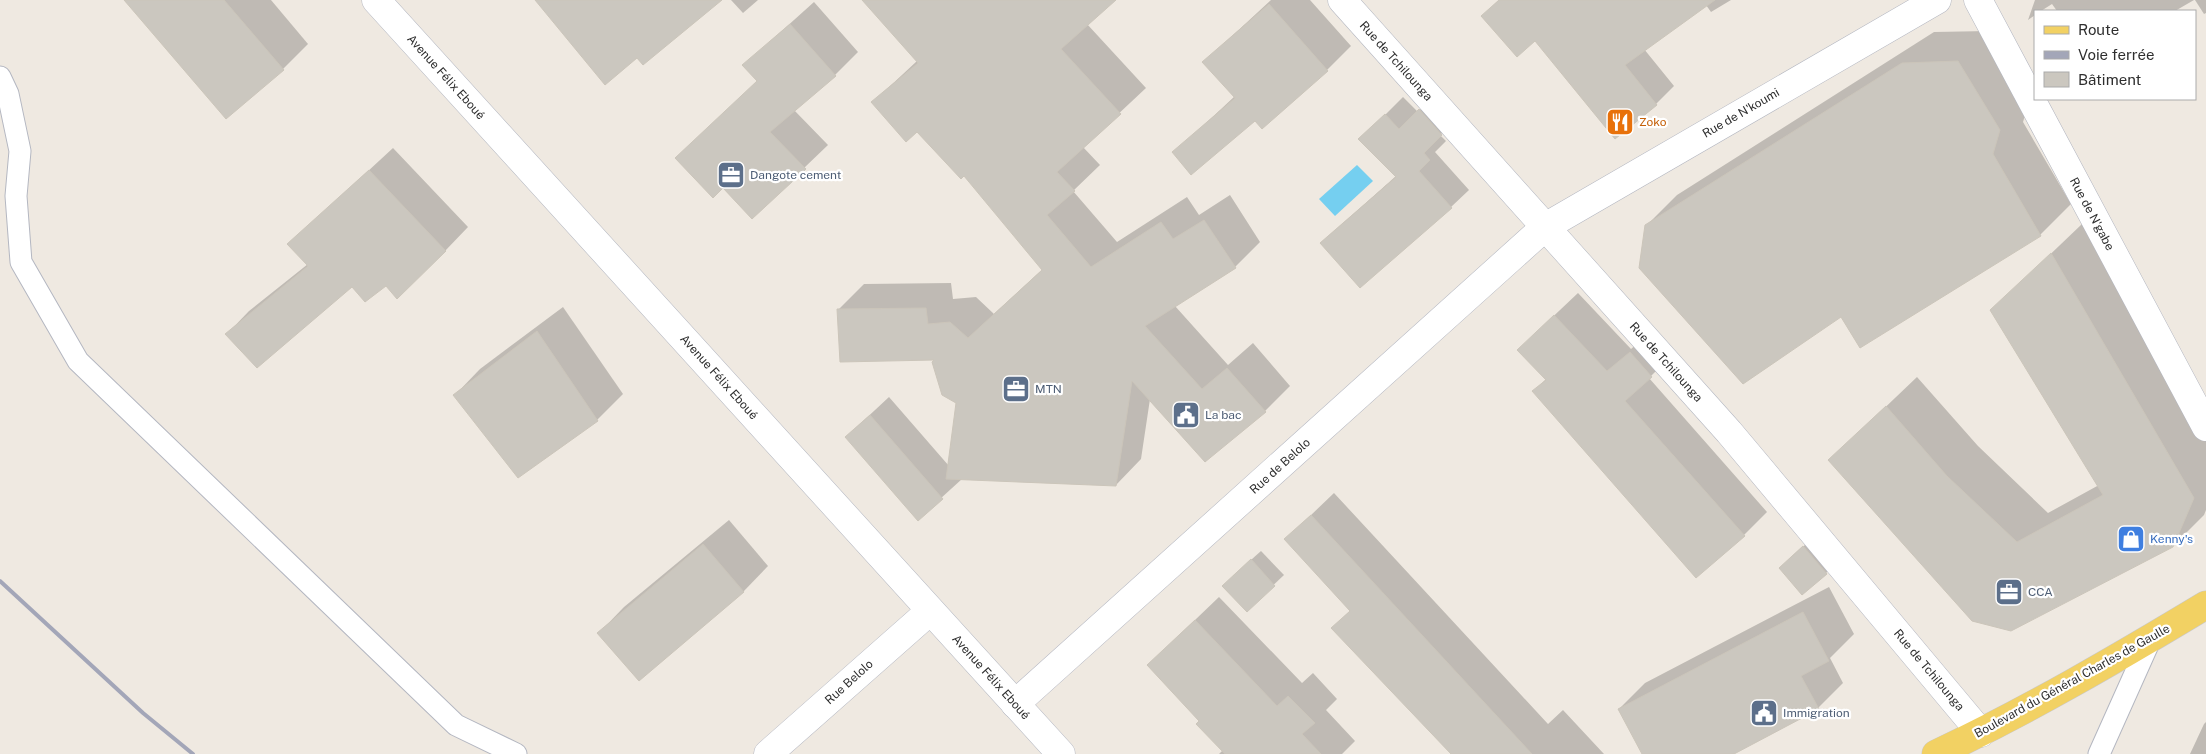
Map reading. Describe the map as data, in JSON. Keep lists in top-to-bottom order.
{
  "streets": {
    "main road": ["Boulevard du Général Charles de Gaulle"],
    "street": [
      "Rue de Tchilounga",
      "Avenue Félix Eboué",
      "Rue de N'koumi",
      "Rue de N'gabe",
      "Rue de Belolo",
      "Rue Belolo"
    ]
  },
  "crossings": [
    ["Rue de Tchilounga", "Rue de N'koumi"],
    ["Rue de Tchilounga", "Rue de Belolo"],
    ["Rue de Tchilounga", "Boulevard du Général Charles de Gaulle"],
    ["Avenue Félix Eboué", "Rue de Belolo"],
    ["Avenue Félix Eboué", "Rue Belolo"],
    ["Rue de N'koumi", "Rue de Belolo"]
  ],
  "places": {
    "restaurant": ["Zoko"],
    "office": ["Dangote cement", "MTN", "CCA"],
    "public building": ["La bac", "Immigration"],
    "shop": ["Kenny's"]
  },
  "legend": ["Route", "Voie ferrée", "Bâtiment"]
}
